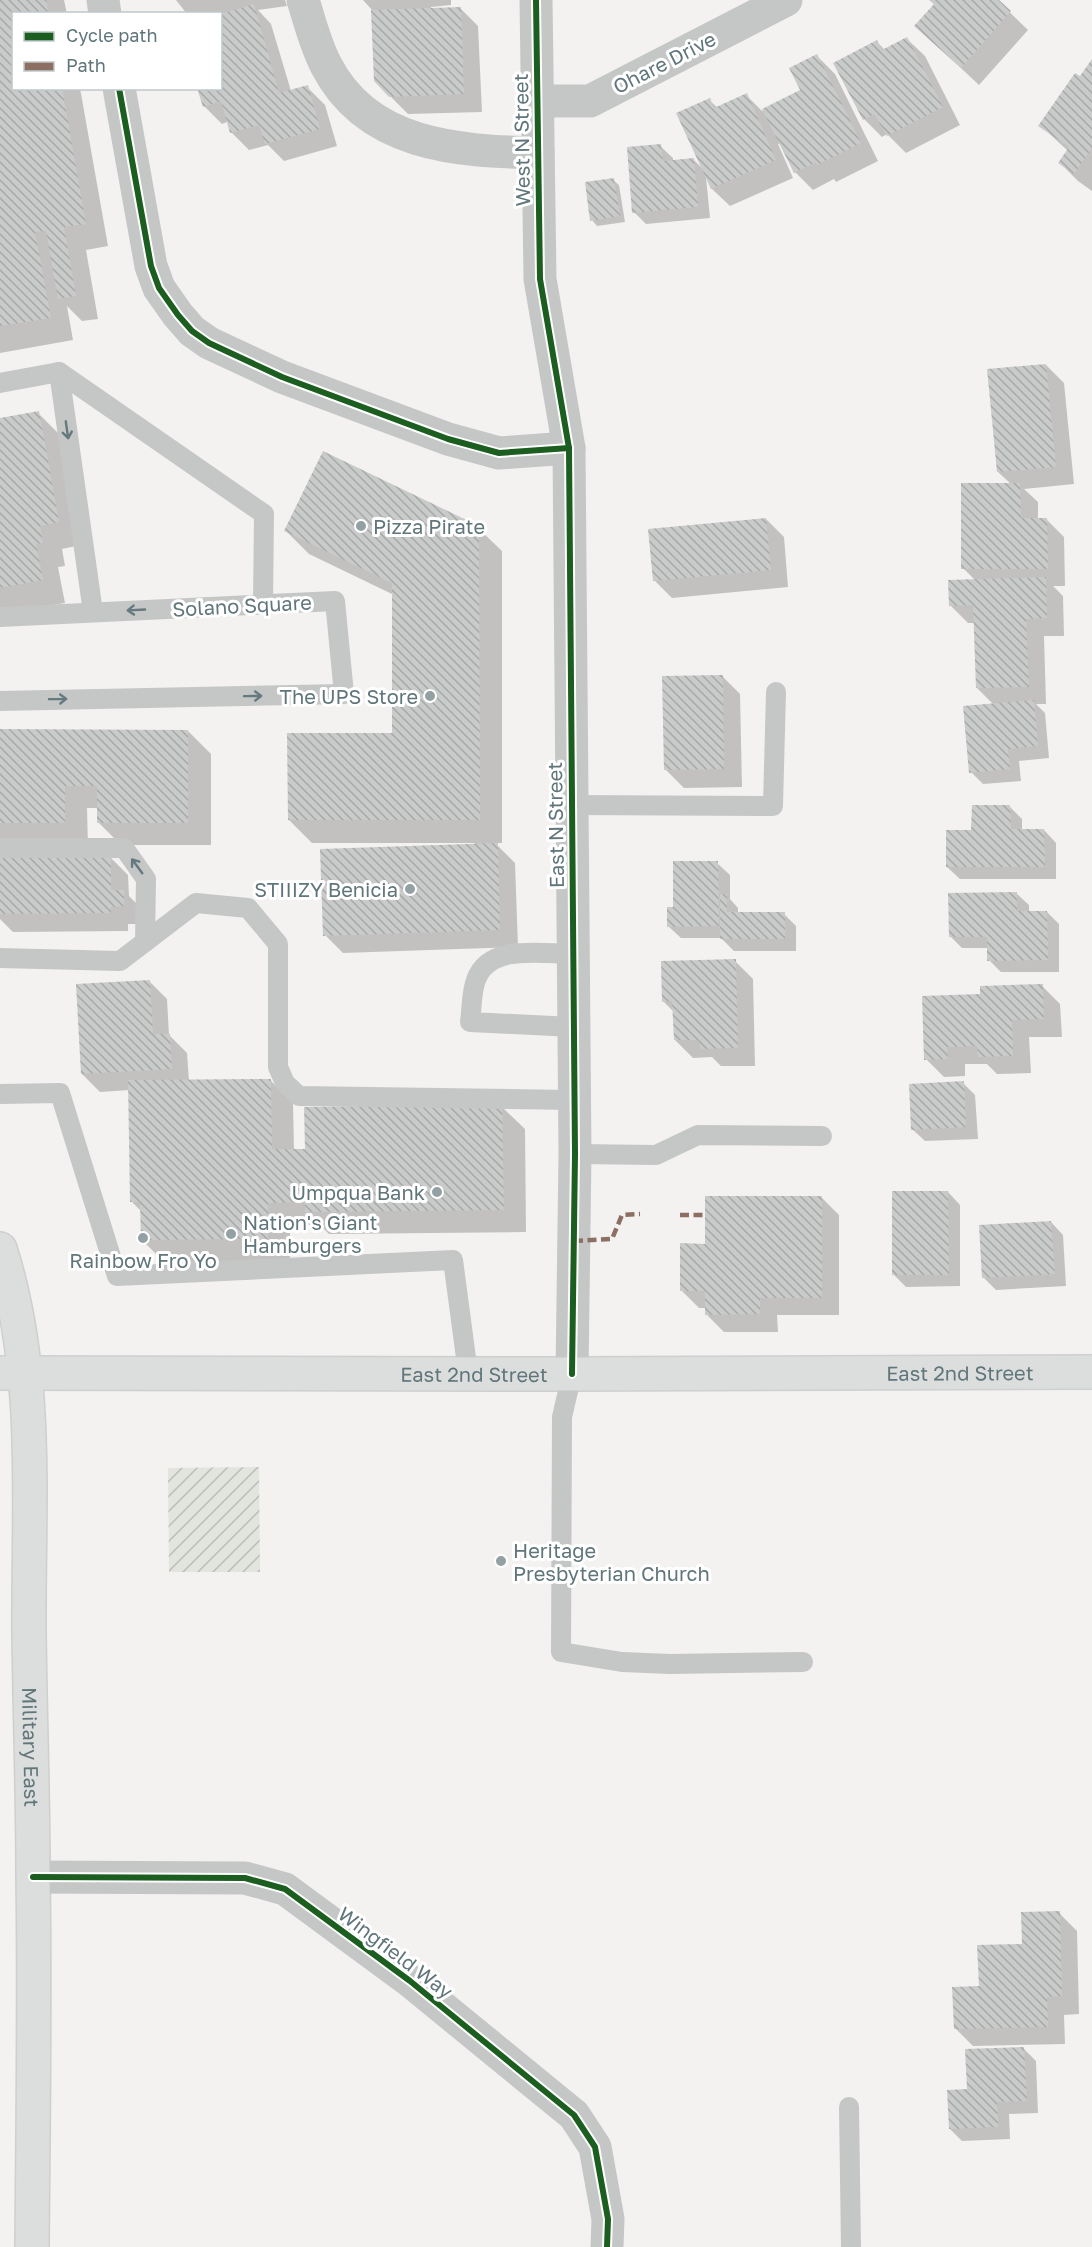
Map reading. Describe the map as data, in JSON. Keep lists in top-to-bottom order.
{
  "streets": {
    "main road": ["East 2nd Street", "Military East"],
    "street": [
      "Ohare Drive",
      "West N Street",
      "East N Street",
      "Wingfield Way"
    ],
    "lane": ["Solano Square"]
  },
  "crossings": [
    ["Ohare Drive", "West N Street"],
    ["West N Street", "East N Street"],
    ["East N Street", "East 2nd Street"],
    ["East 2nd Street", "Military East"],
    ["Military East", "Wingfield Way"]
  ],
  "places": [
    "Pizza Pirate",
    "The UPS Store",
    "STIIIZY Benicia",
    "Umpqua Bank",
    "Nation's Giant Hamburgers",
    "Rainbow Fro Yo",
    "Heritage Presbyterian Church"
  ],
  "legend": ["Cycle path", "Path"]
}
